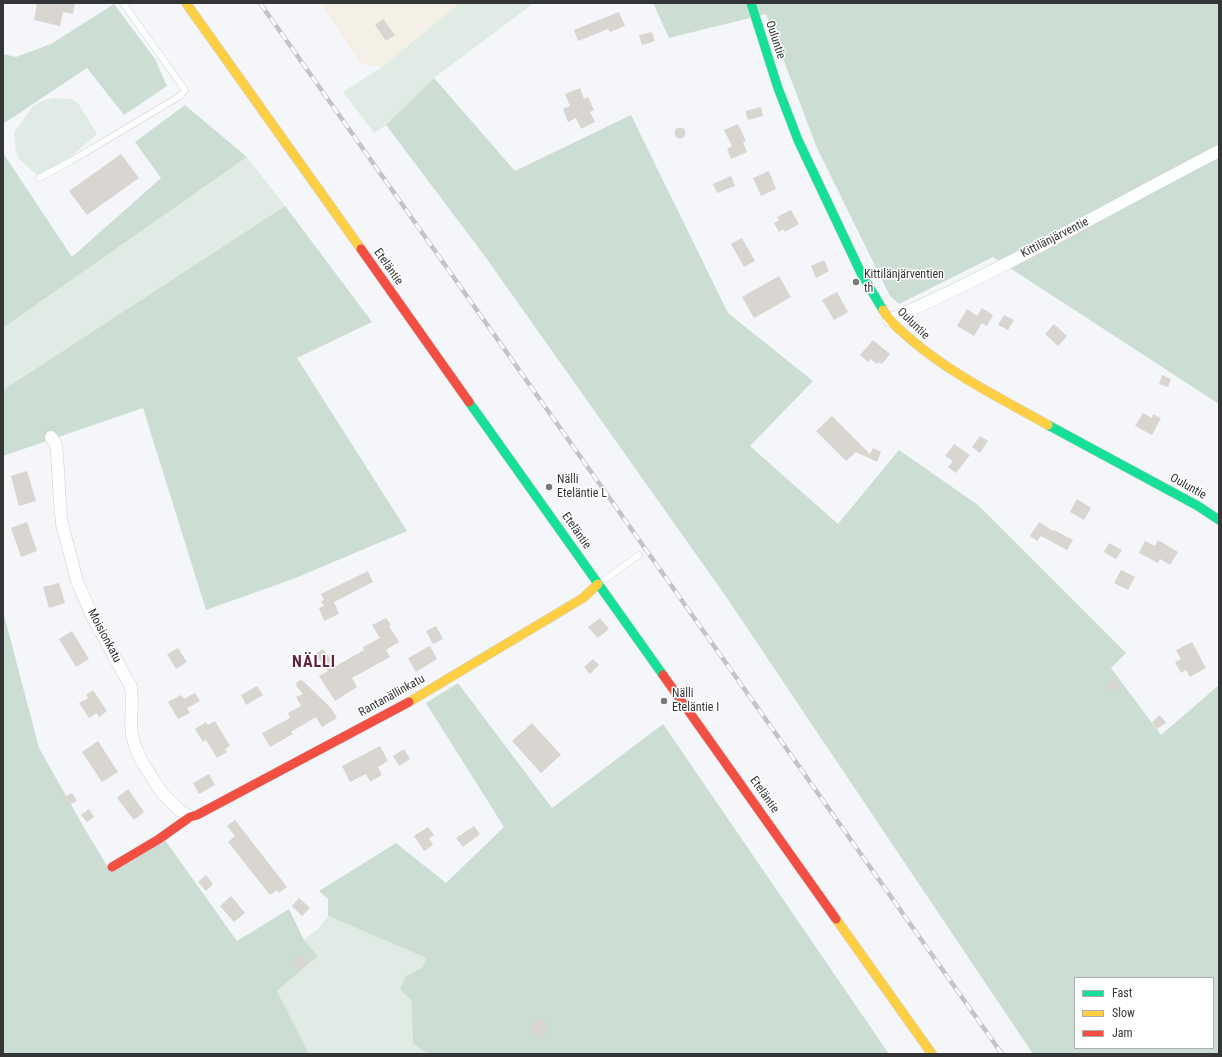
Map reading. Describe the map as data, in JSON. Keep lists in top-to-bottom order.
{
  "streets": {
    "street": [
      "Ouluntie",
      "Kittilänjärventie",
      "Eteläntie",
      "Moisionkatu",
      "Rantanällinkatu"
    ]
  },
  "crossings": [
    ["Ouluntie", "Kittilänjärventie"],
    ["Eteläntie", "Rantanällinkatu"],
    ["Moisionkatu", "Rantanällinkatu"]
  ],
  "districts": ["NÄLLI"],
  "places": ["Kittilänjärventien th", "Nälli Eteläntie L", "Nälli Eteläntie I"],
  "legend": ["Fast", "Slow", "Jam"]
}
